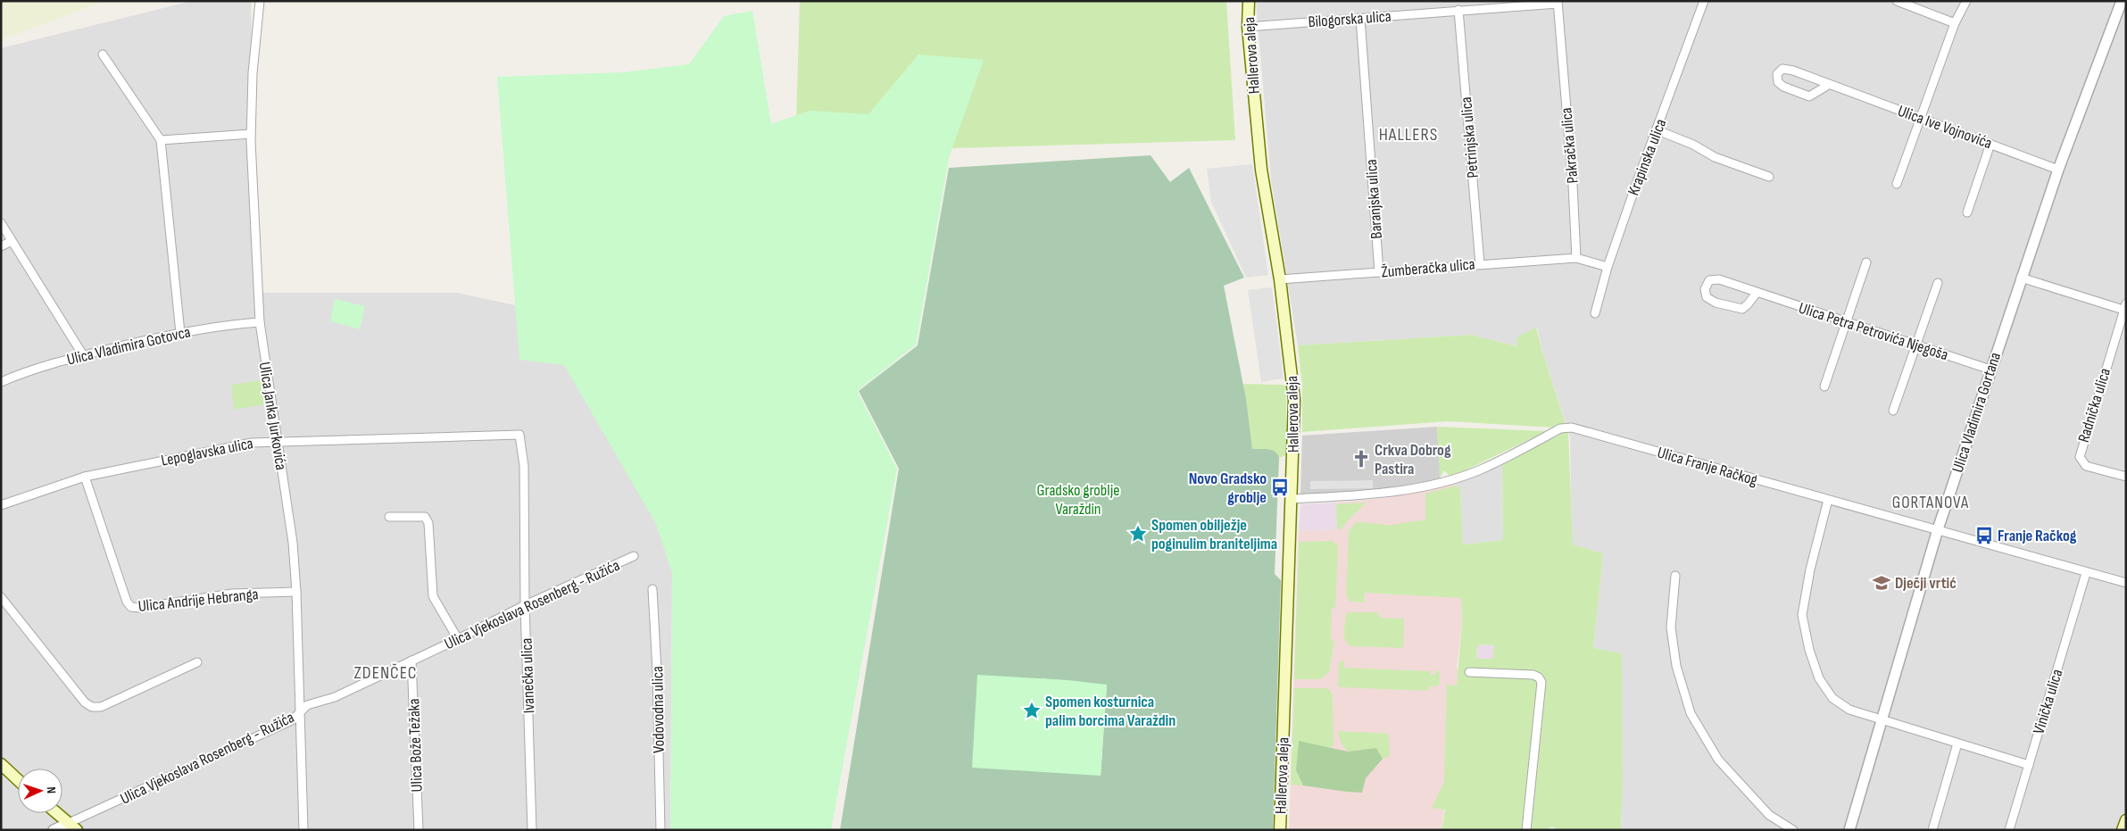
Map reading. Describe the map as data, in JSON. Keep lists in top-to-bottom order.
{
  "streets": {
    "main road": ["Hallerova aleja"],
    "street": [
      "Bilogorska ulica",
      "Ulica Ive Vojnovića",
      "Petrinjska ulica",
      "Pakračka ulica",
      "Krapinska ulica",
      "Baranjska ulica",
      "Žumberačka ulica",
      "Ulica Petra Petrovića Njegoša",
      "Ulica Vladimira Gotovca",
      "Radnička ulica",
      "Ulica Vladimira Gortana",
      "Ulica Janka Jurkovića",
      "Lepoglavska ulica",
      "Ulica Franje Račkog",
      "Ulica Andrije Hebranga",
      "Ulica Vjekoslava Rosenberg - Ružića",
      "Ivanečka ulica",
      "Vinička ulica",
      "Vodovodna ulica",
      "Ulica Bože Težaka"
    ]
  },
  "crossings": [
    ["Bilogorska ulica", "Hallerova aleja"],
    ["Bilogorska ulica", "Petrinjska ulica"],
    ["Bilogorska ulica", "Pakračka ulica"],
    ["Bilogorska ulica", "Baranjska ulica"],
    ["Hallerova aleja", "Žumberačka ulica"],
    ["Hallerova aleja", "Ulica Franje Račkog"],
    ["Ulica Ive Vojnovića", "Ulica Vladimira Gortana"],
    ["Petrinjska ulica", "Žumberačka ulica"],
    ["Pakračka ulica", "Žumberačka ulica"],
    ["Baranjska ulica", "Žumberačka ulica"],
    ["Ulica Petra Petrovića Njegoša", "Ulica Vladimira Gortana"],
    ["Ulica Vladimira Gotovca", "Ulica Janka Jurkovića"],
    ["Ulica Vladimira Gortana", "Ulica Franje Račkog"],
    ["Ulica Janka Jurkovića", "Lepoglavska ulica"],
    ["Ulica Janka Jurkovića", "Ulica Andrije Hebranga"],
    ["Ulica Janka Jurkovića", "Ulica Vjekoslava Rosenberg - Ružića"],
    ["Lepoglavska ulica", "Ulica Andrije Hebranga"],
    ["Lepoglavska ulica", "Ivanečka ulica"],
    ["Ulica Franje Račkog", "Vinička ulica"],
    ["Ulica Vjekoslava Rosenberg - Ružića", "Ivanečka ulica"],
    ["Ulica Vjekoslava Rosenberg - Ružića", "Ulica Bože Težaka"]
  ],
  "districts": ["HALLERS", "GORTANOVA", "ZDENČEC"],
  "parks": ["Gradsko groblje Varaždin"],
  "places": {
    "church": ["Crkva Dobrog Pastira"],
    "bus stop": ["Novo Gradsko groblje", "Franje Račkog"],
    "place": ["Spomen obilježje poginulim braniteljima", "Spomen kosturnica palim borcima Varaždin"],
    "school or university": ["Dječji vrtić"]
  },
  "north": "right"
}
